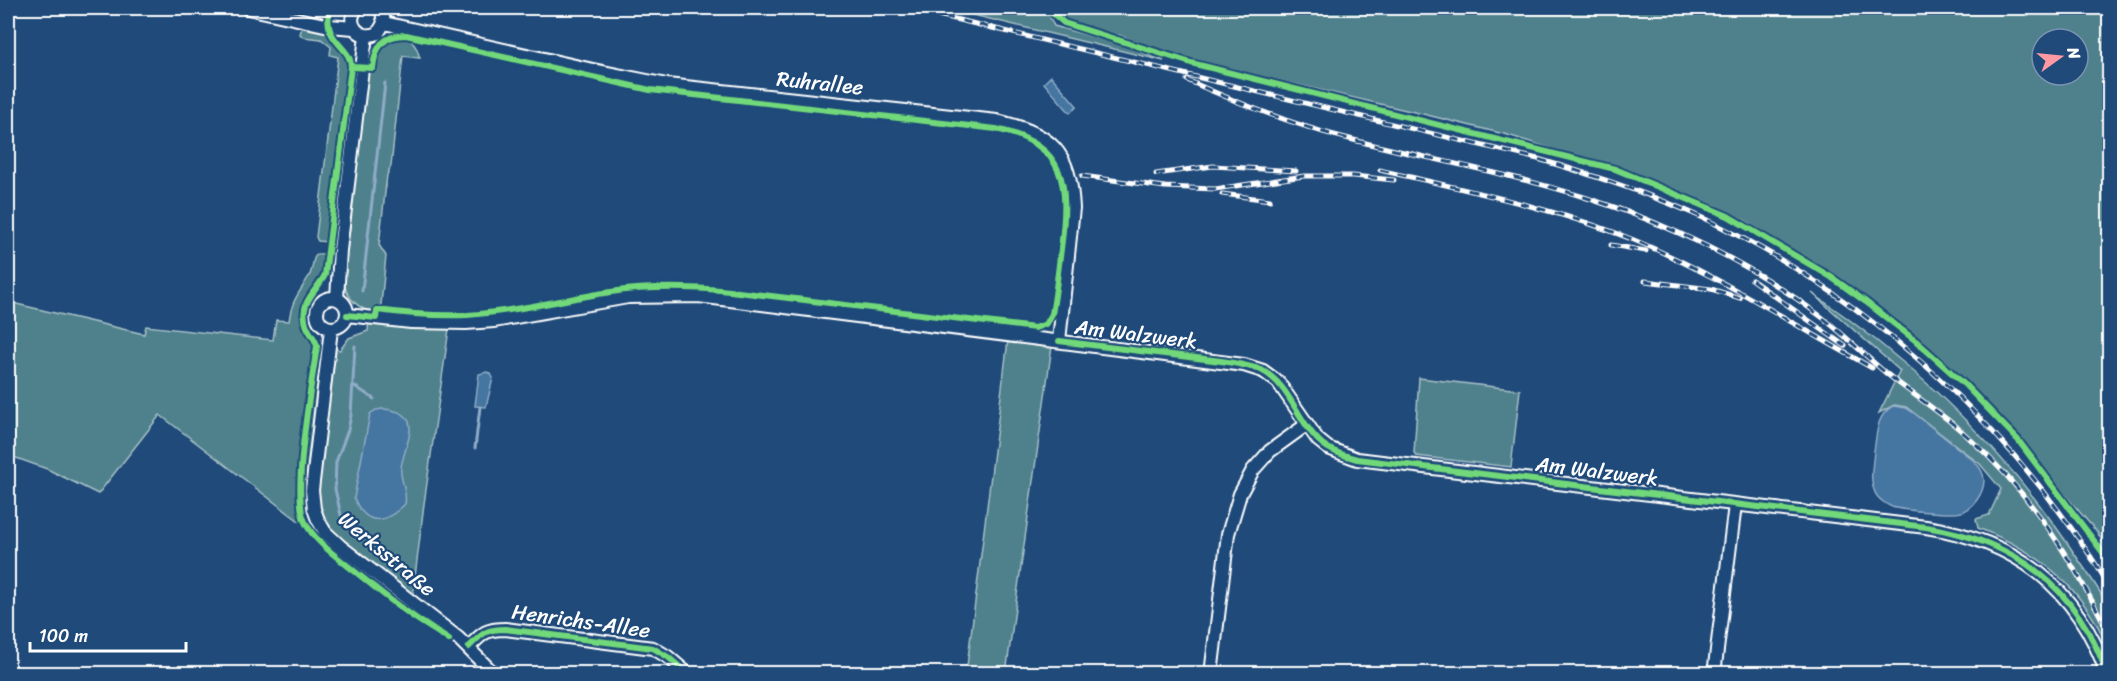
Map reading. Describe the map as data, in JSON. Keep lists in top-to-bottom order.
{
  "streets": {
    "street": [
      "Ruhrallee",
      "Am Walzwerk",
      "Werksstraße",
      "Henrichs-Allee"
    ]
  },
  "crossings": [
    ["Ruhrallee", "Am Walzwerk"],
    ["Am Walzwerk", "Werksstraße"],
    ["Werksstraße", "Henrichs-Allee"]
  ],
  "scale_bar": "100 m",
  "north": "right"
}
